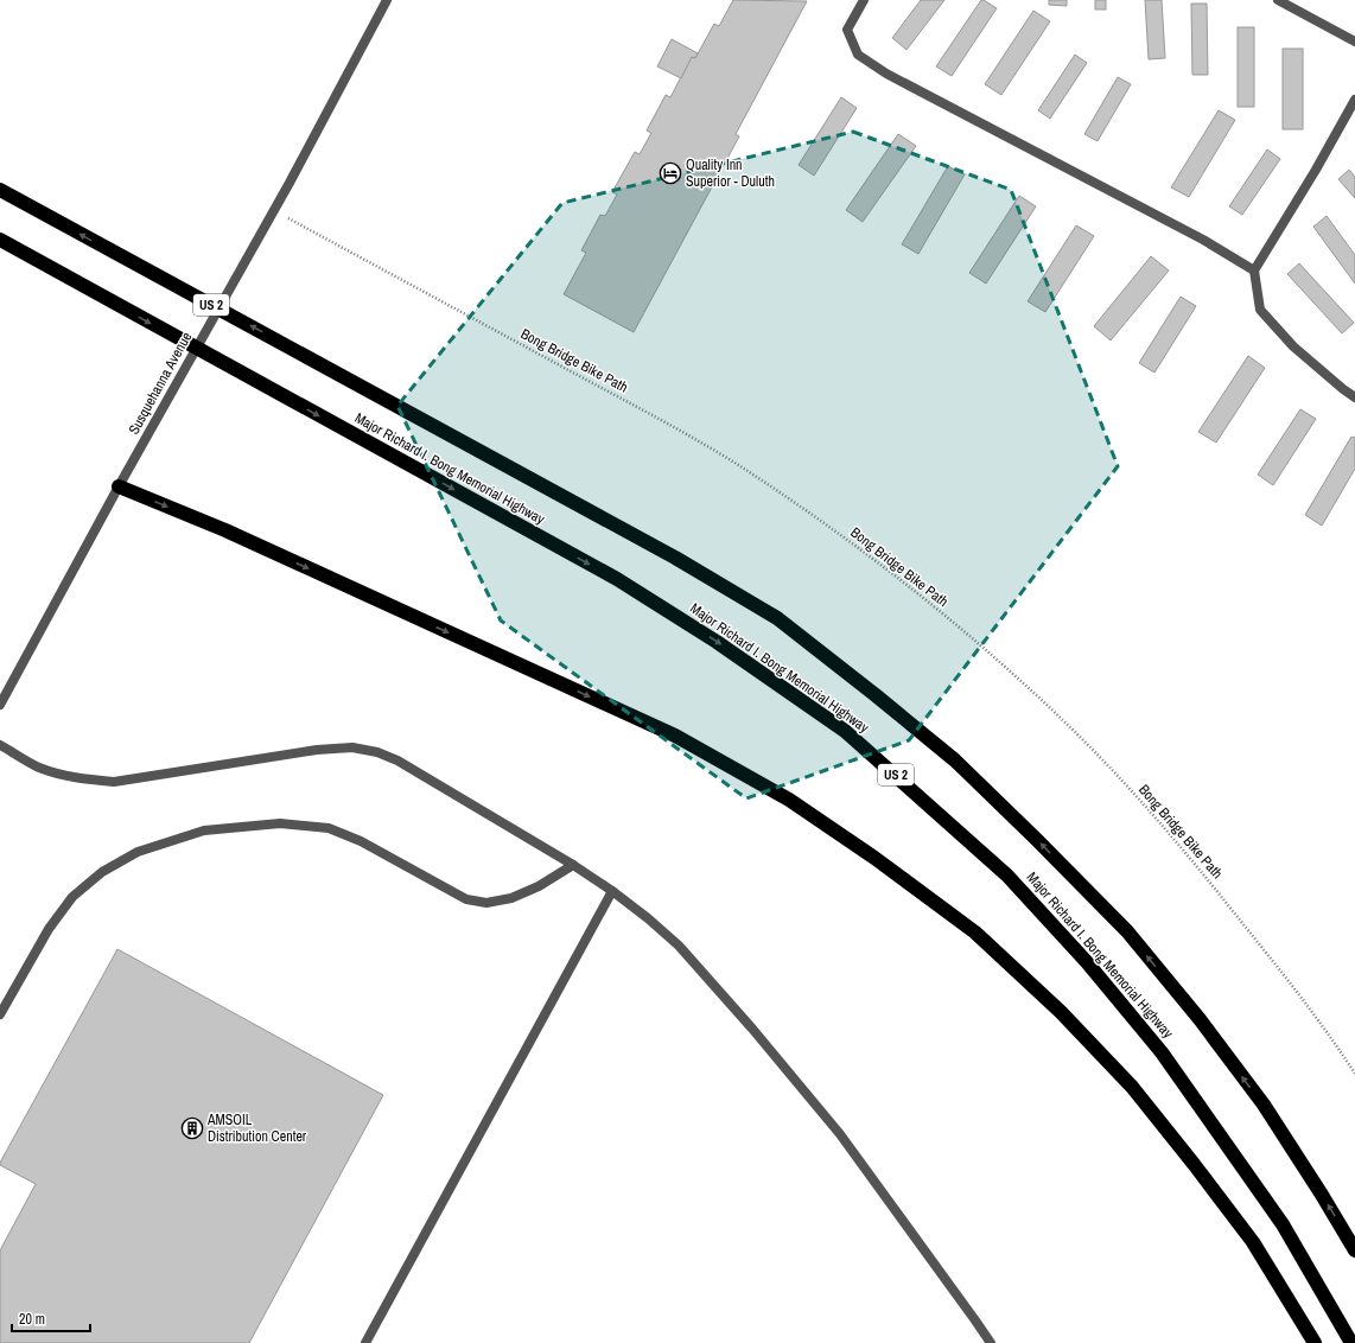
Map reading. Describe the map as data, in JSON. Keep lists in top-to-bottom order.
{
  "streets": {
    "highway": ["US 2", "Major Richard I. Bong Memorial Highway"],
    "street": ["Susquehanna Avenue"],
    "path": ["Bong Bridge Bike Path"]
  },
  "places": {
    "hotel": ["Quality Inn Superior - Duluth"],
    "building": ["AMSOIL Distribution Center"]
  },
  "scale_bar": "20 m"
}
